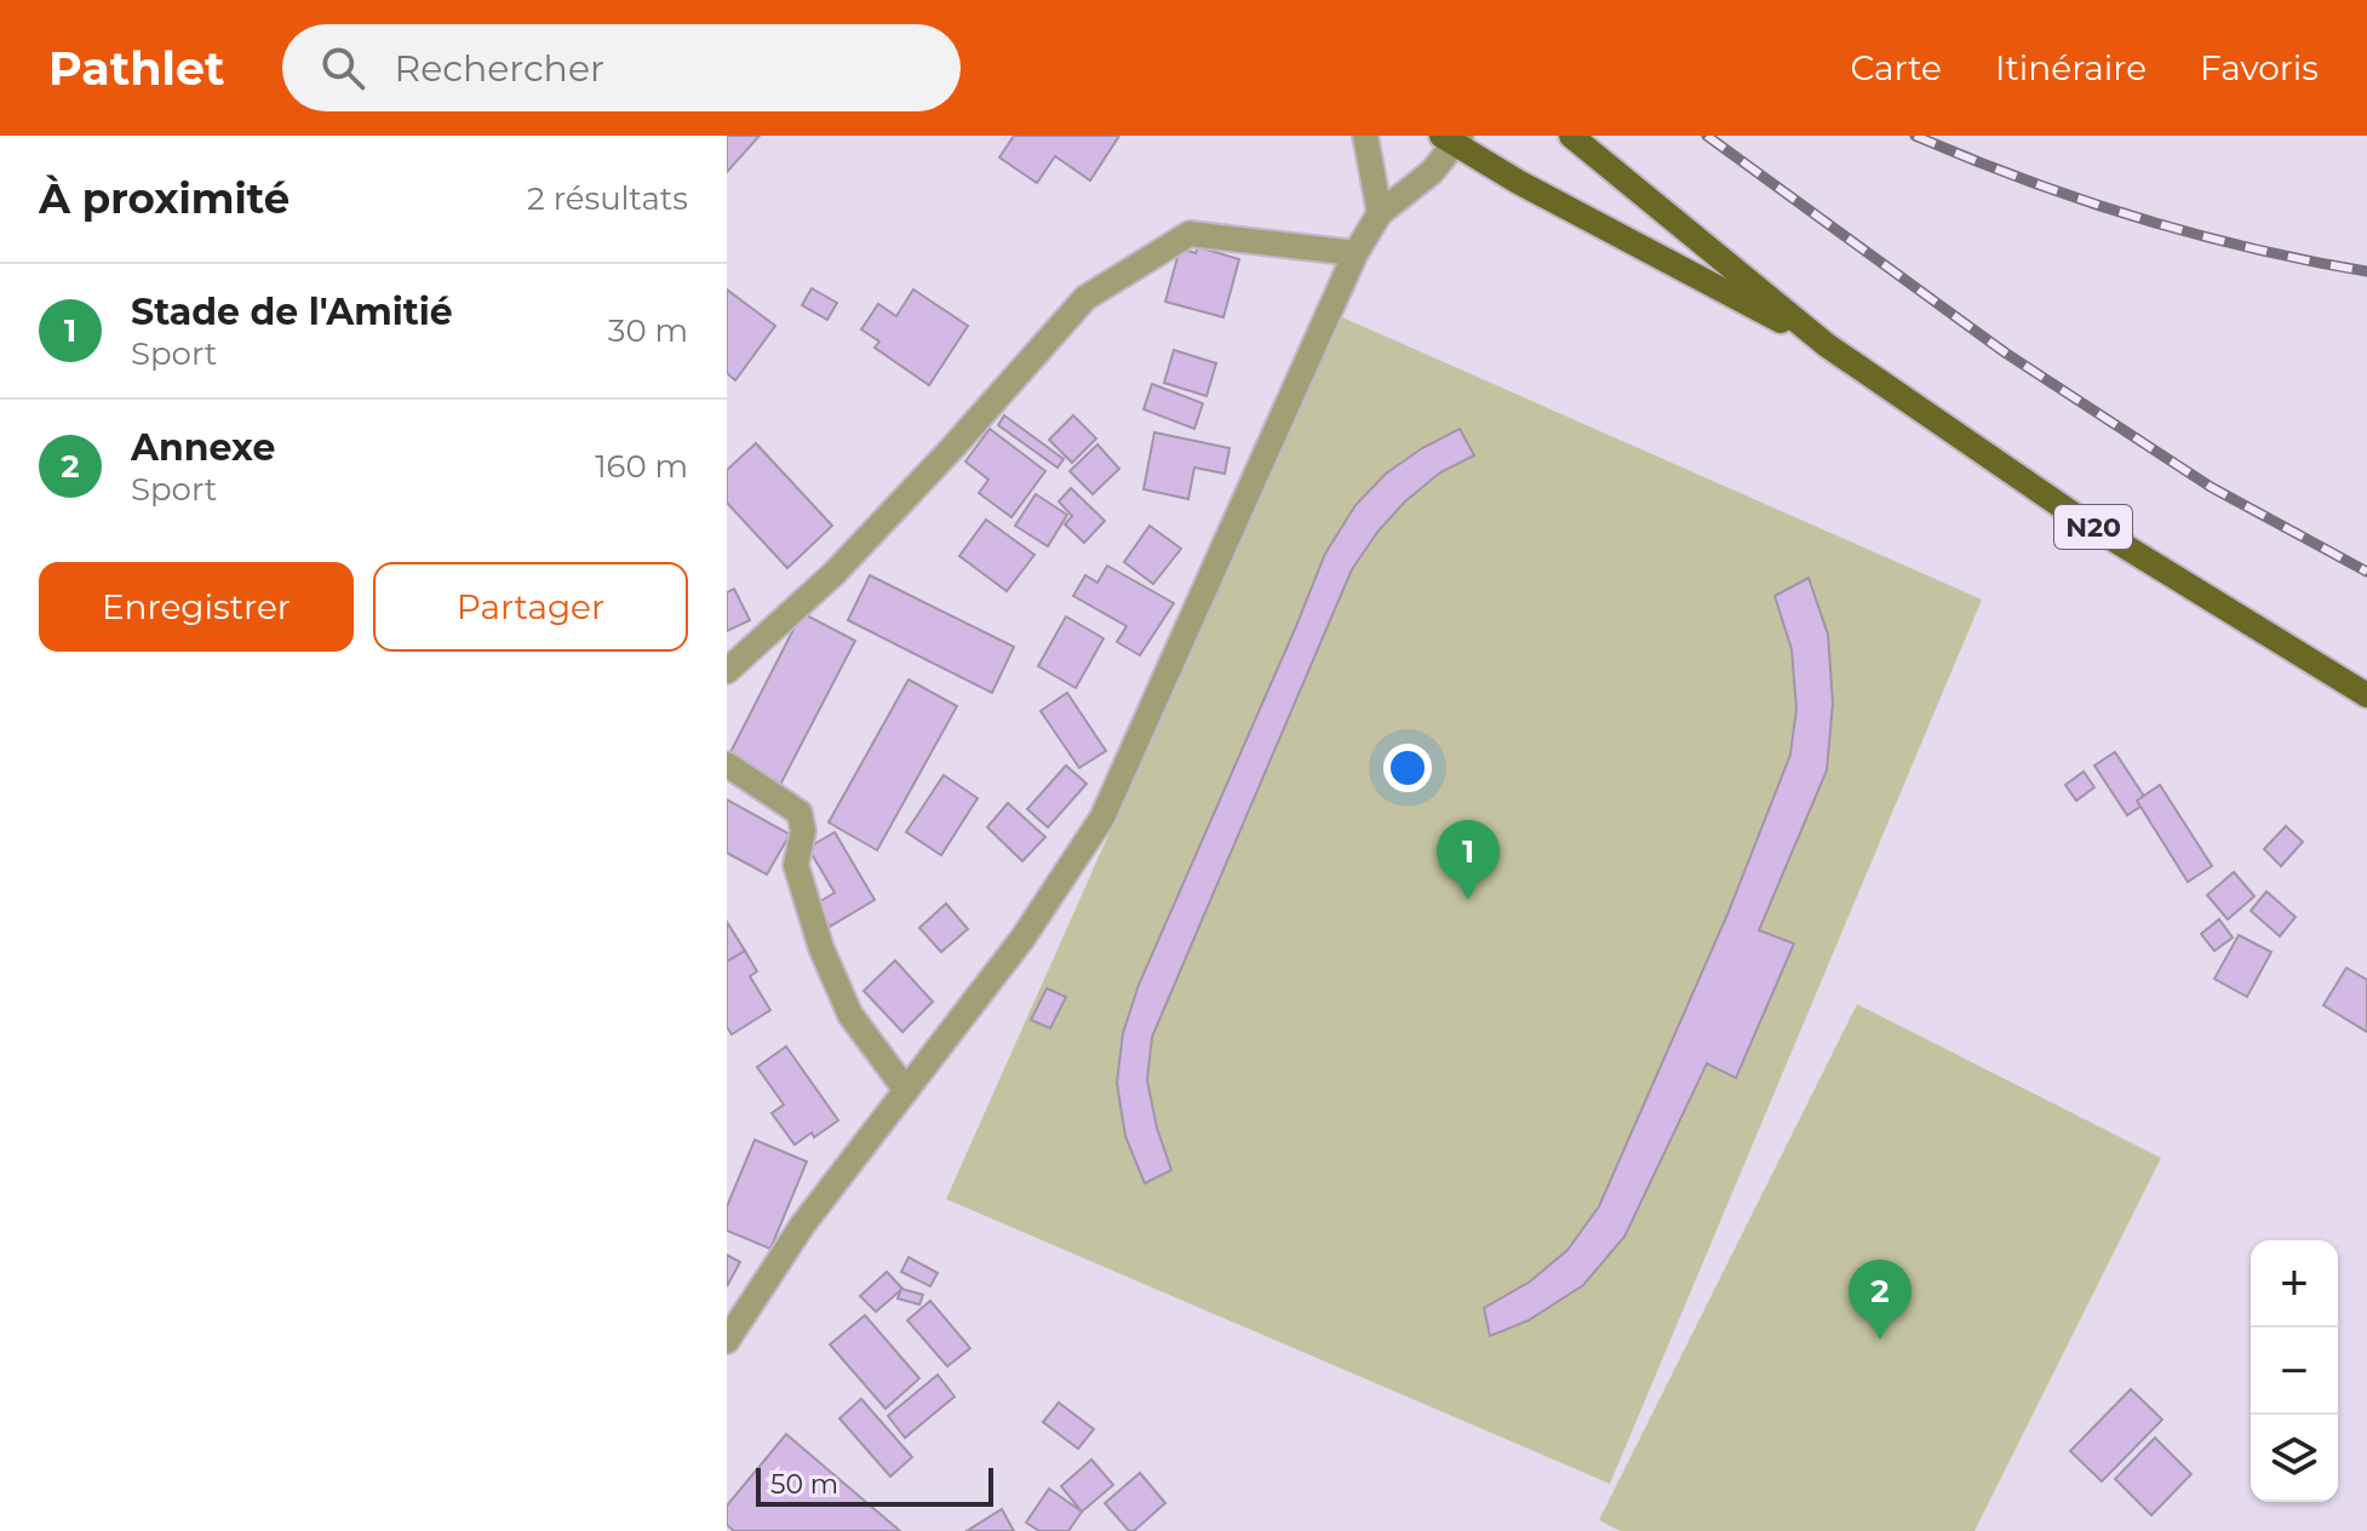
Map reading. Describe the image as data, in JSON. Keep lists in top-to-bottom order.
{
  "streets": {
    "main road": ["N20"]
  },
  "scale_bar": "50 m",
  "page": {
    "header": "Pathlet",
    "search": "Rechercher",
    "nav": ["Carte", "Itinéraire", "Favoris"],
    "heading": ["À proximité", "2 résultats"],
    "list": [
      {
        "mark": "1",
        "name": "Stade de l'Amitié",
        "note": "Sport",
        "value": "30 m"
      },
      {
        "mark": "2",
        "name": "Annexe",
        "note": "Sport",
        "value": "160 m"
      }
    ],
    "buttons": ["Enregistrer", "Partager"],
    "pins": ["1", "2"],
    "map_buttons": ["+", "−"],
    "scale": "50 m"
  }
}
